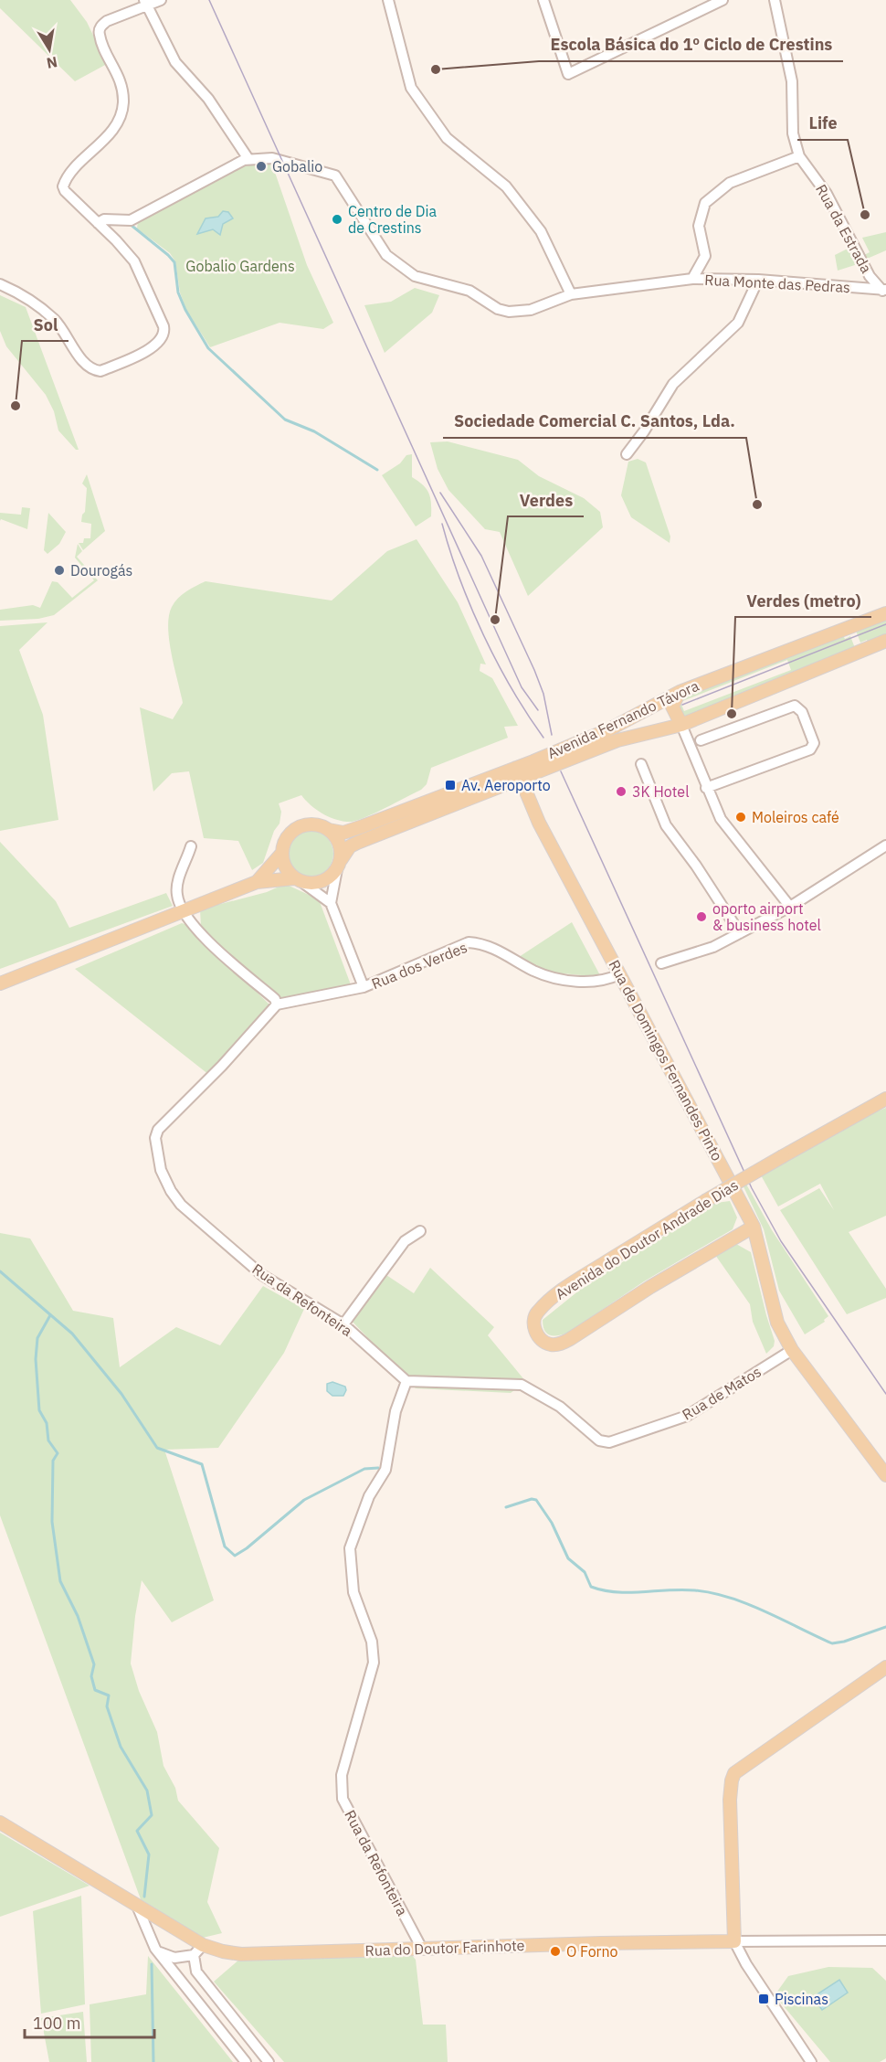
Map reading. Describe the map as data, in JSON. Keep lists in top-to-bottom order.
{
  "streets": {
    "main road": [
      "Avenida Fernando Távora",
      "Rua de Domingos Fernandes Pinto",
      "Avenida do Doutor Andrade Dias",
      "Rua do Doutor Farinhote"
    ],
    "street": [
      "Rua da Estrada",
      "Rua Monte das Pedras",
      "Rua dos Verdes",
      "Rua da Refonteira",
      "Rua de Matos"
    ]
  },
  "crossings": [
    ["Rua da Estrada", "Rua Monte das Pedras"],
    ["Avenida Fernando Távora", "Rua de Domingos Fernandes Pinto"],
    ["Rua dos Verdes", "Rua de Domingos Fernandes Pinto"],
    ["Rua dos Verdes", "Rua da Refonteira"],
    ["Rua de Domingos Fernandes Pinto", "Avenida do Doutor Andrade Dias"],
    ["Rua de Domingos Fernandes Pinto", "Rua de Matos"],
    ["Rua da Refonteira", "Rua de Matos"],
    ["Rua da Refonteira", "Rua do Doutor Farinhote"]
  ],
  "parks": ["Gobalio Gardens"],
  "places": {
    "other": [
      "Escola Básica do 1º Ciclo de Crestins",
      "Gobalio",
      "Life",
      "Centro de Dia de Crestins",
      "Sol",
      "Sociedade Comercial C. Santos, Lda.",
      "Dourogás",
      "Verdes",
      "Verdes (metro)",
      "3K Hotel",
      "Moleiros café",
      "oporto airport & business hotel",
      "O Forno"
    ],
    "transit": ["Av. Aeroporto", "Piscinas"]
  },
  "scale_bar": "100 m",
  "north": "bottom"
}
